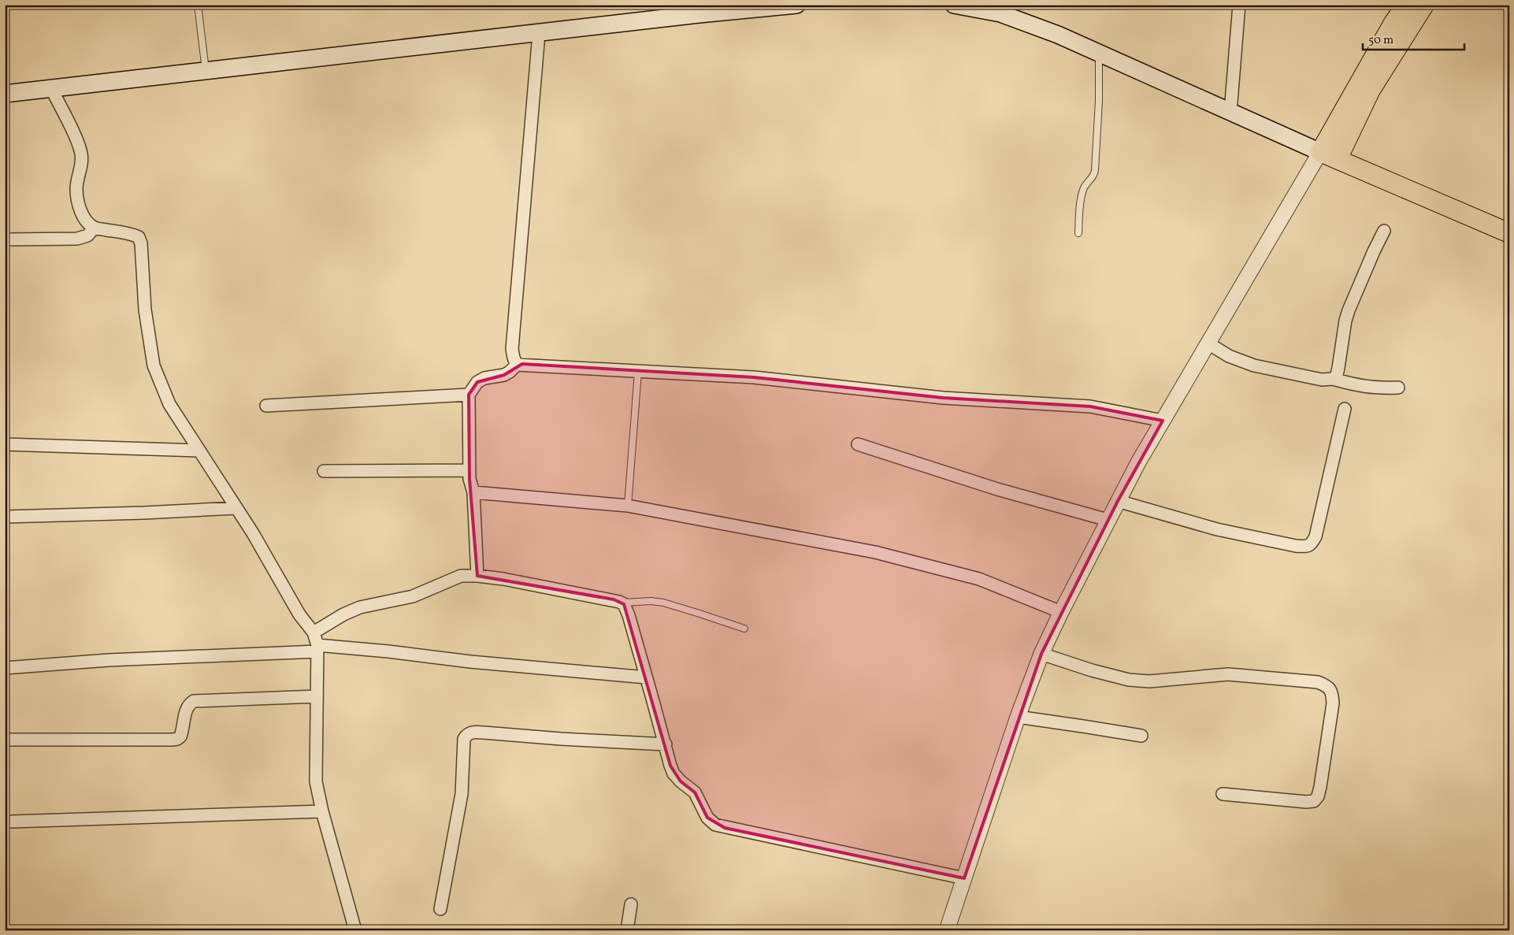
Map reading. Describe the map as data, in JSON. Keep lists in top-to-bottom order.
{
  "scale_bar": "50 m"
}
